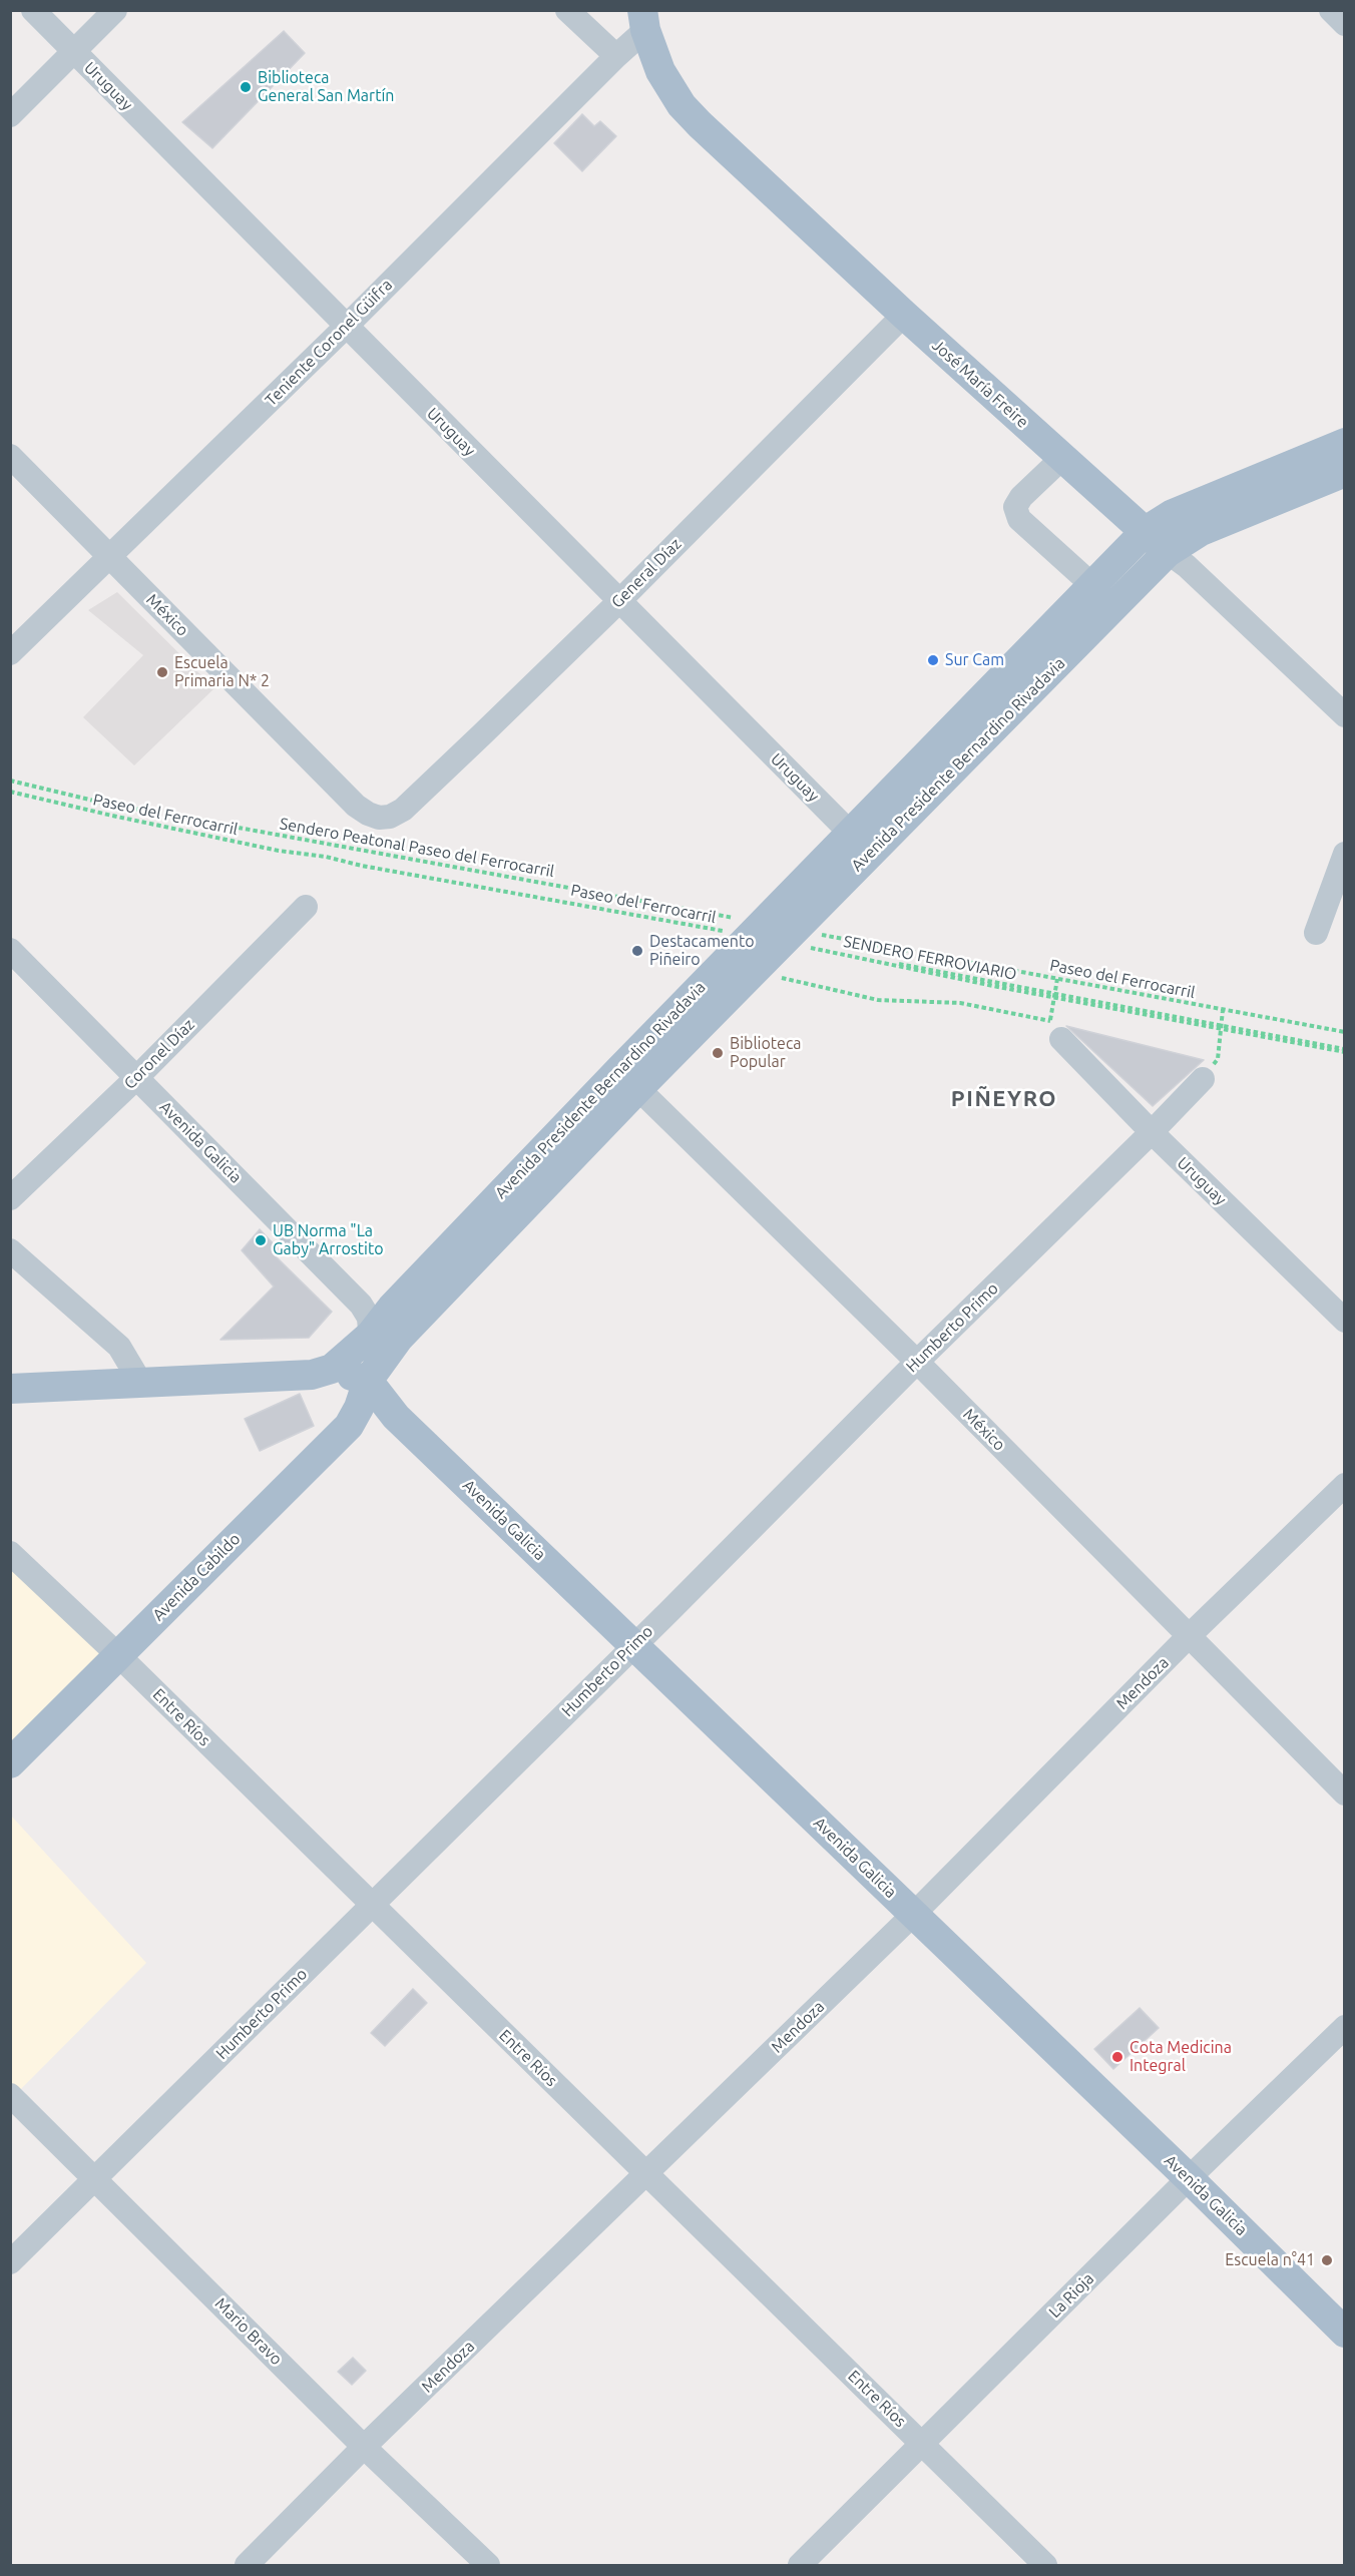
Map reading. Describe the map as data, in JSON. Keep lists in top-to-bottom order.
{
  "streets": {
    "main road": [
      "José María Freire",
      "Avenida Presidente Bernardino Rivadavia",
      "Avenida Galicia",
      "Avenida Cabildo"
    ],
    "street": [
      "Uruguay",
      "Teniente Coronel Güifra",
      "General Díaz",
      "México",
      "Coronel Díaz",
      "Humberto Primo",
      "Mendoza",
      "Entre Ríos",
      "La Rioja",
      "Mario Bravo"
    ],
    "path": ["Paseo del Ferrocarril", "Sendero Peatonal Paseo del Ferrocarril", "SENDERO FERROVIARIO"]
  },
  "crossings": [
    ["Uruguay", "Teniente Coronel Güifra"],
    ["Uruguay", "General Díaz"],
    ["Uruguay", "Avenida Presidente Bernardino Rivadavia"],
    ["Uruguay", "Humberto Primo"],
    ["Teniente Coronel Güifra", "José María Freire"],
    ["Teniente Coronel Güifra", "México"],
    ["José María Freire", "General Díaz"],
    ["José María Freire", "Avenida Presidente Bernardino Rivadavia"],
    ["General Díaz", "México"],
    ["México", "Avenida Presidente Bernardino Rivadavia"],
    ["México", "Humberto Primo"],
    ["México", "Mendoza"],
    ["Avenida Presidente Bernardino Rivadavia", "Paseo del Ferrocarril"],
    ["Avenida Presidente Bernardino Rivadavia", "Sendero Peatonal Paseo del Ferrocarril"],
    ["Avenida Presidente Bernardino Rivadavia", "SENDERO FERROVIARIO"],
    ["Avenida Presidente Bernardino Rivadavia", "Avenida Galicia"],
    ["Avenida Presidente Bernardino Rivadavia", "Avenida Cabildo"],
    ["Paseo del Ferrocarril", "Sendero Peatonal Paseo del Ferrocarril"],
    ["Paseo del Ferrocarril", "SENDERO FERROVIARIO"],
    ["Sendero Peatonal Paseo del Ferrocarril", "SENDERO FERROVIARIO"],
    ["Coronel Díaz", "Avenida Galicia"],
    ["Avenida Galicia", "Humberto Primo"],
    ["Avenida Galicia", "Avenida Cabildo"],
    ["Avenida Galicia", "Mendoza"],
    ["Avenida Galicia", "La Rioja"],
    ["Humberto Primo", "Entre Ríos"],
    ["Humberto Primo", "Mario Bravo"],
    ["Avenida Cabildo", "Entre Ríos"],
    ["Mendoza", "Entre Ríos"],
    ["Mendoza", "Mario Bravo"],
    ["Entre Ríos", "La Rioja"]
  ],
  "districts": ["PIÑEYRO"],
  "places": [
    "Biblioteca General San Martín",
    "Sur Cam",
    "Escuela Primaria N* 2",
    "Destacamento Piñeiro",
    "Biblioteca Popular",
    "UB Norma \"La Gaby\" Arrostito",
    "Cota Medicina Integral",
    "Escuela n°41"
  ]
}
